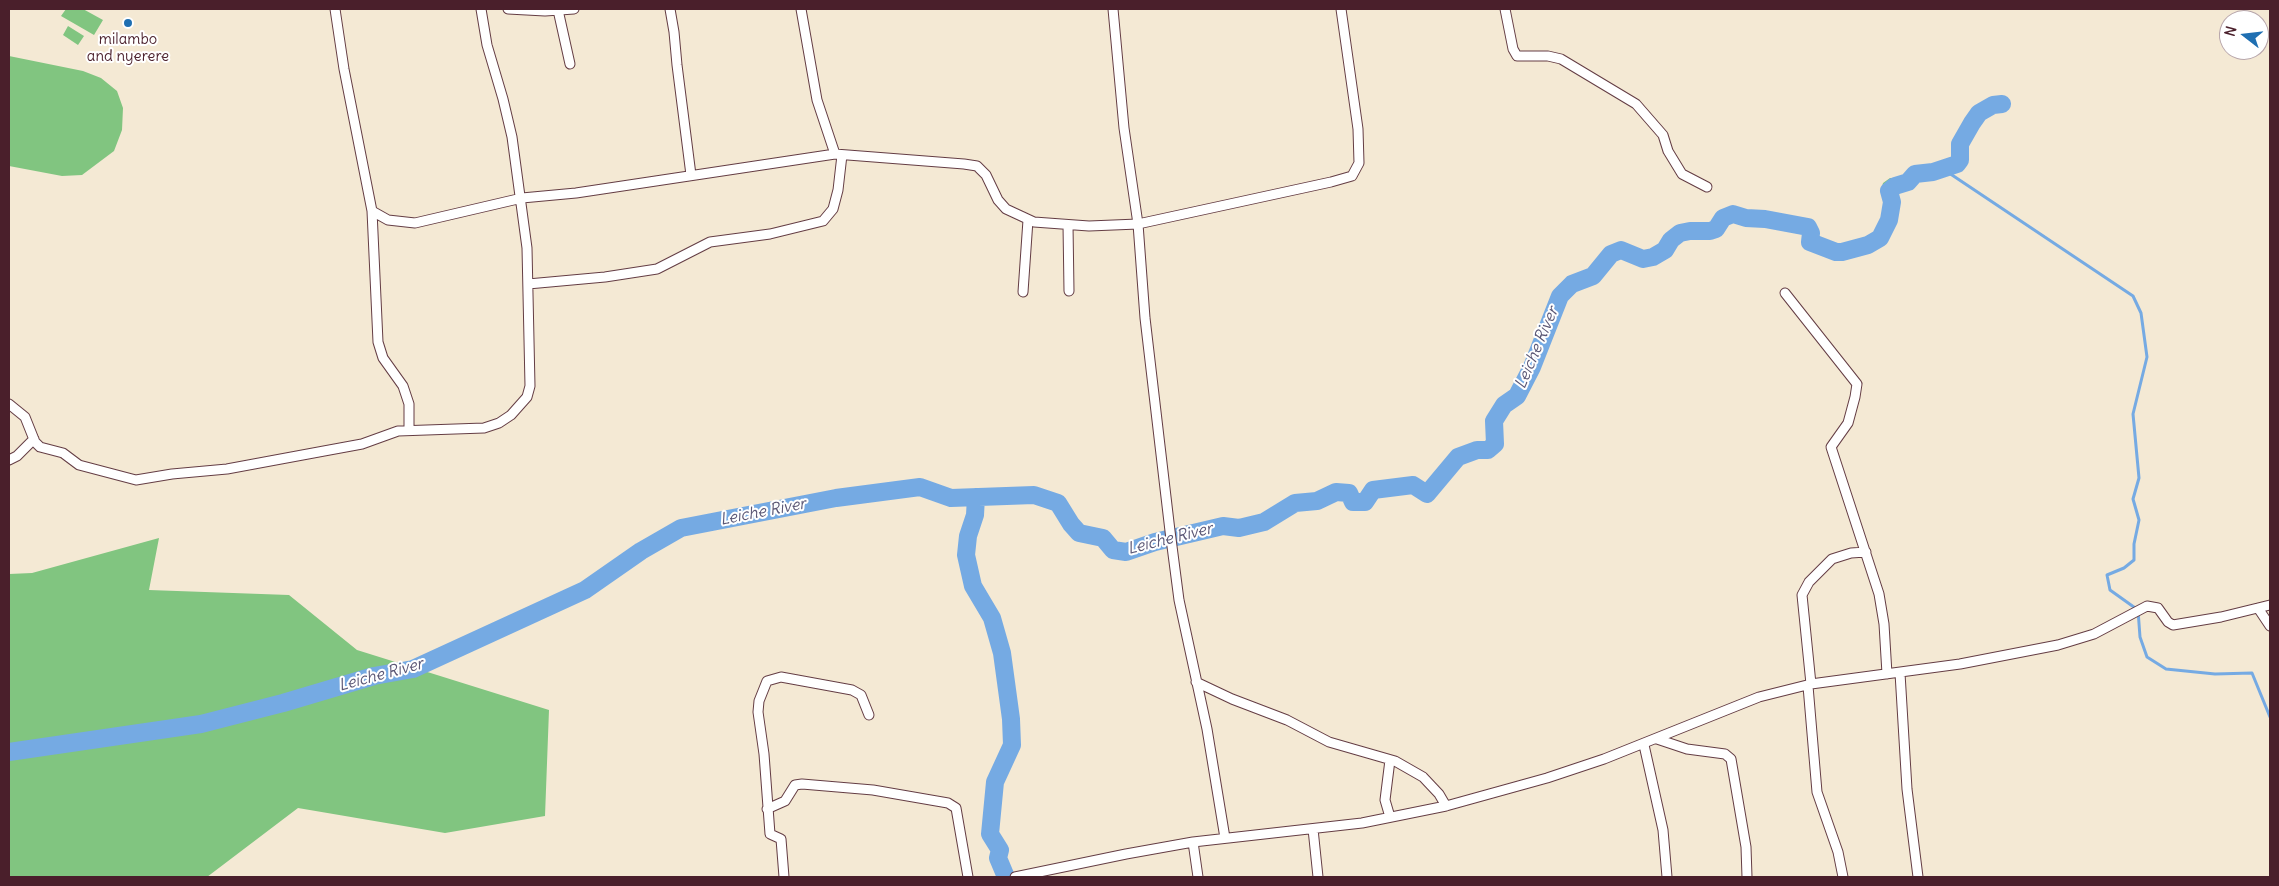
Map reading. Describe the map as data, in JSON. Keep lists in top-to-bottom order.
{
  "water": ["Leiche River"],
  "places": ["milambo and nyerere"],
  "north": "left"
}
